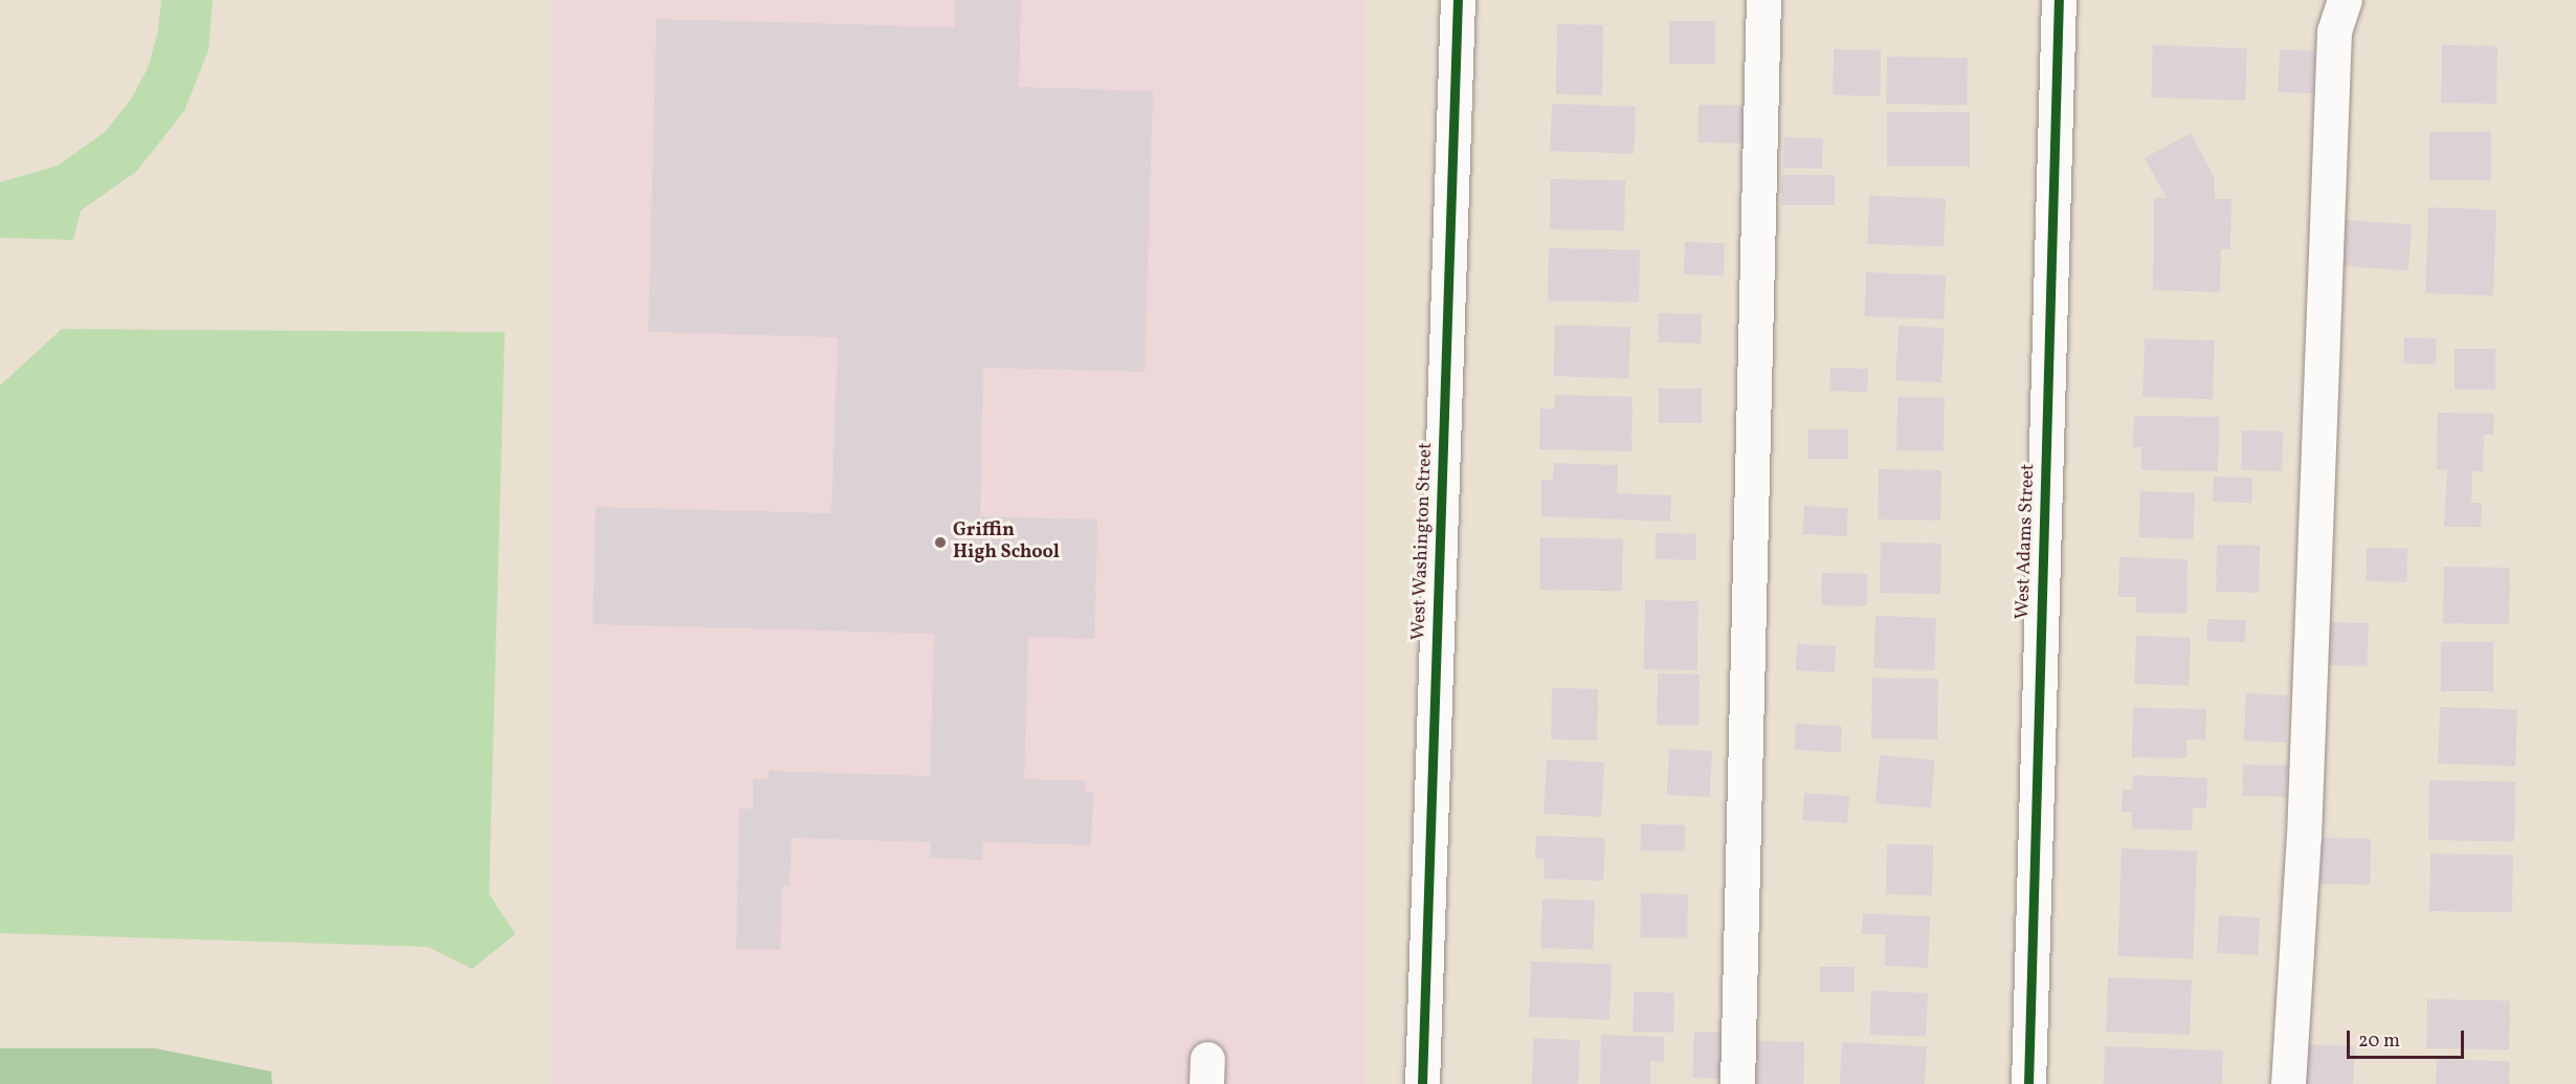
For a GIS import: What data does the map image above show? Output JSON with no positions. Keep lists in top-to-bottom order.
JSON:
{
  "streets": {
    "street": ["West Washington Street", "West Adams Street"]
  },
  "places": ["Griffin High School"],
  "scale_bar": "20 m"
}
